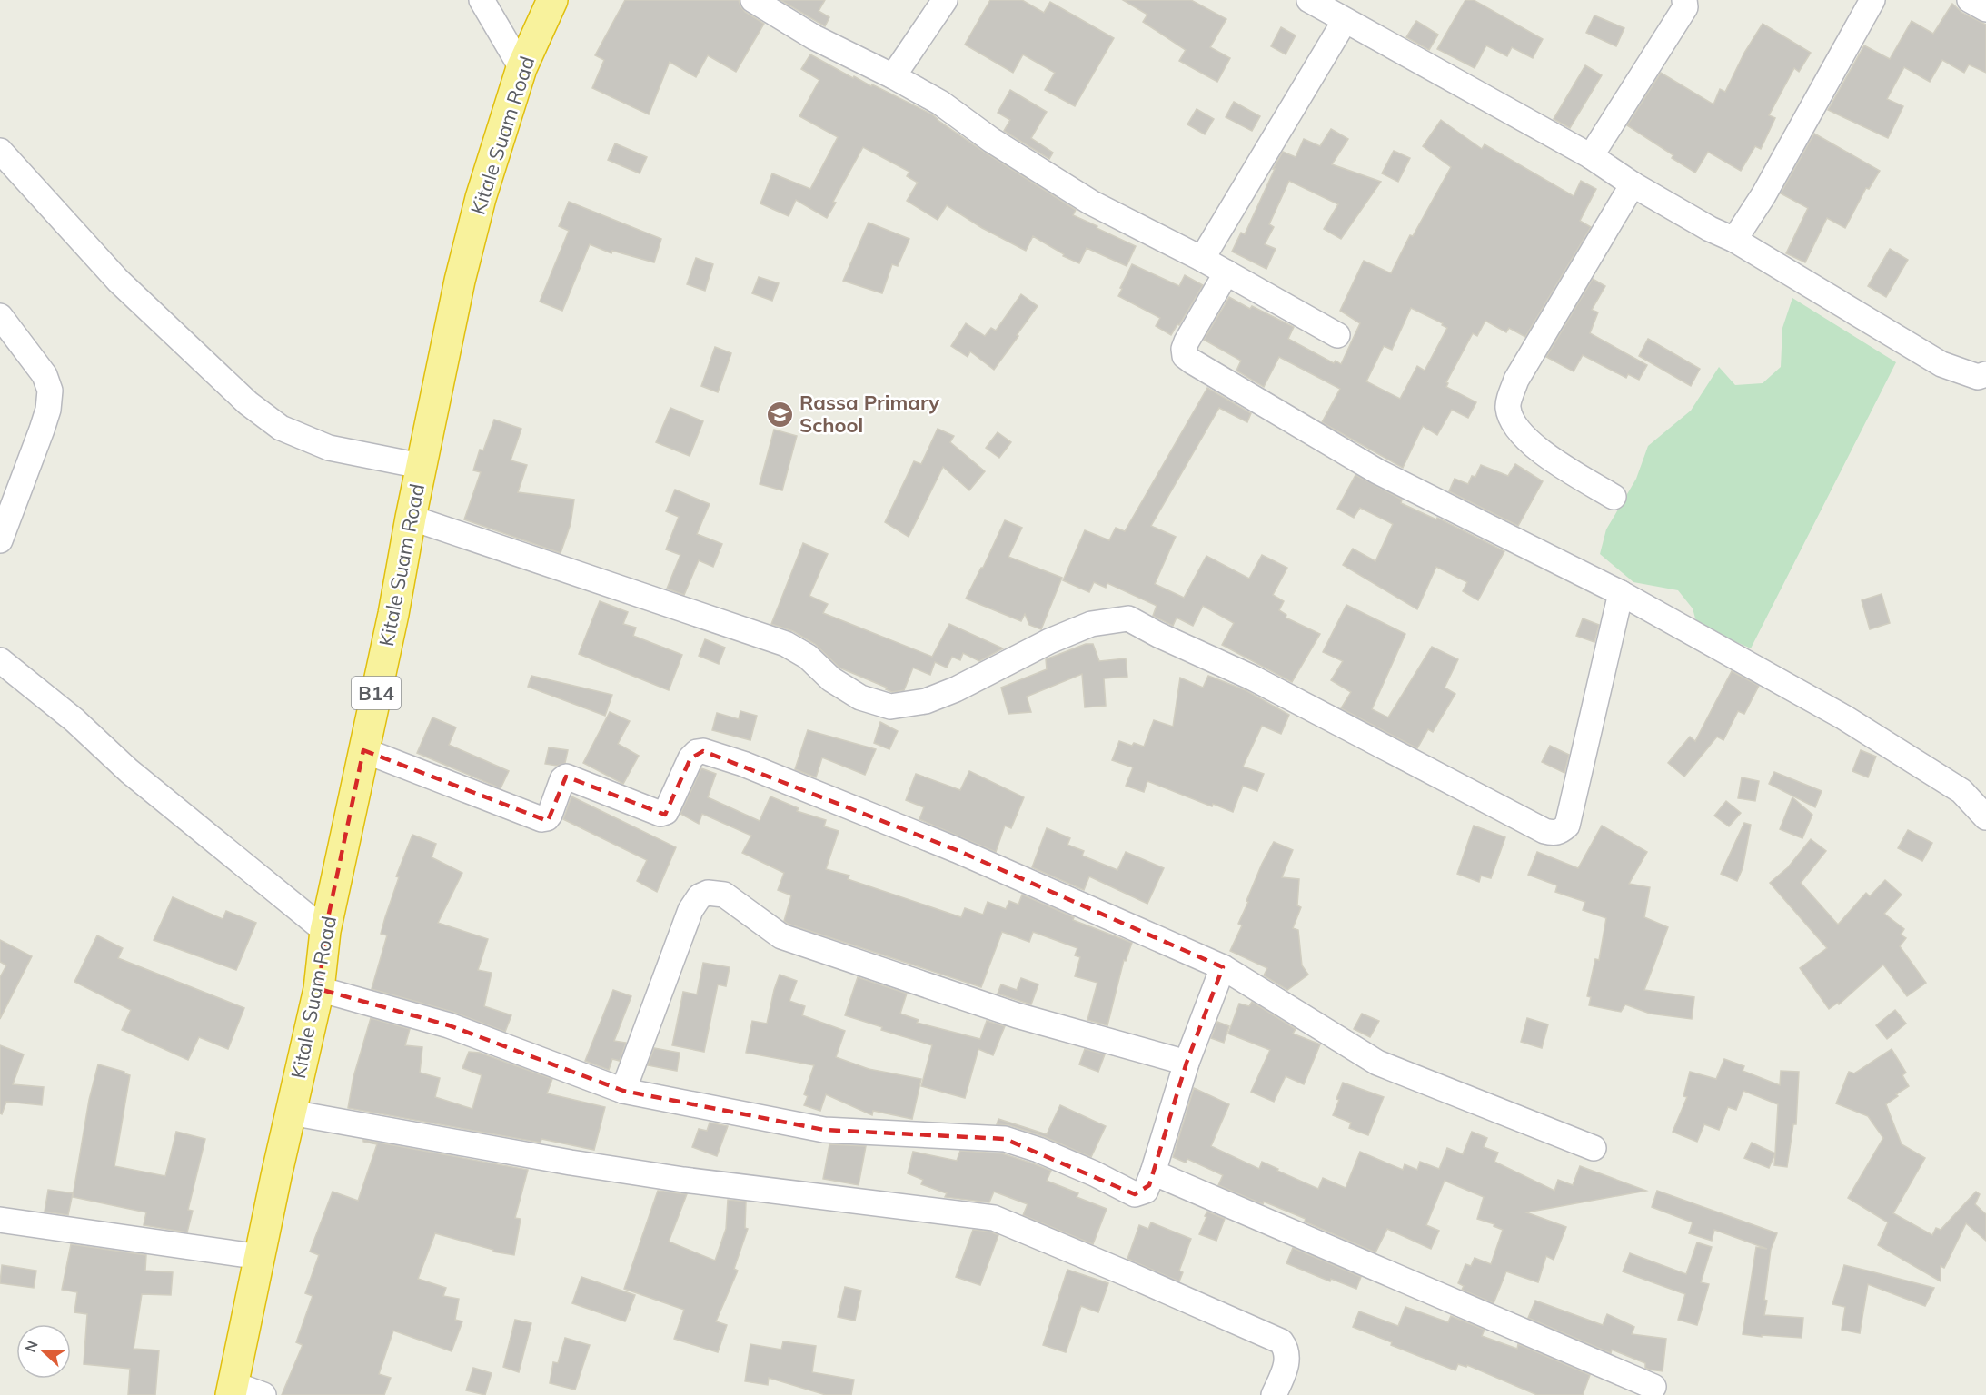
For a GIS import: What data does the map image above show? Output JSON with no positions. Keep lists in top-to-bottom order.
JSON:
{
  "streets": {
    "highway": ["Kitale Suam Road", "B14"]
  },
  "places": {
    "school or university": ["Rassa Primary School"]
  },
  "north": "left"
}
